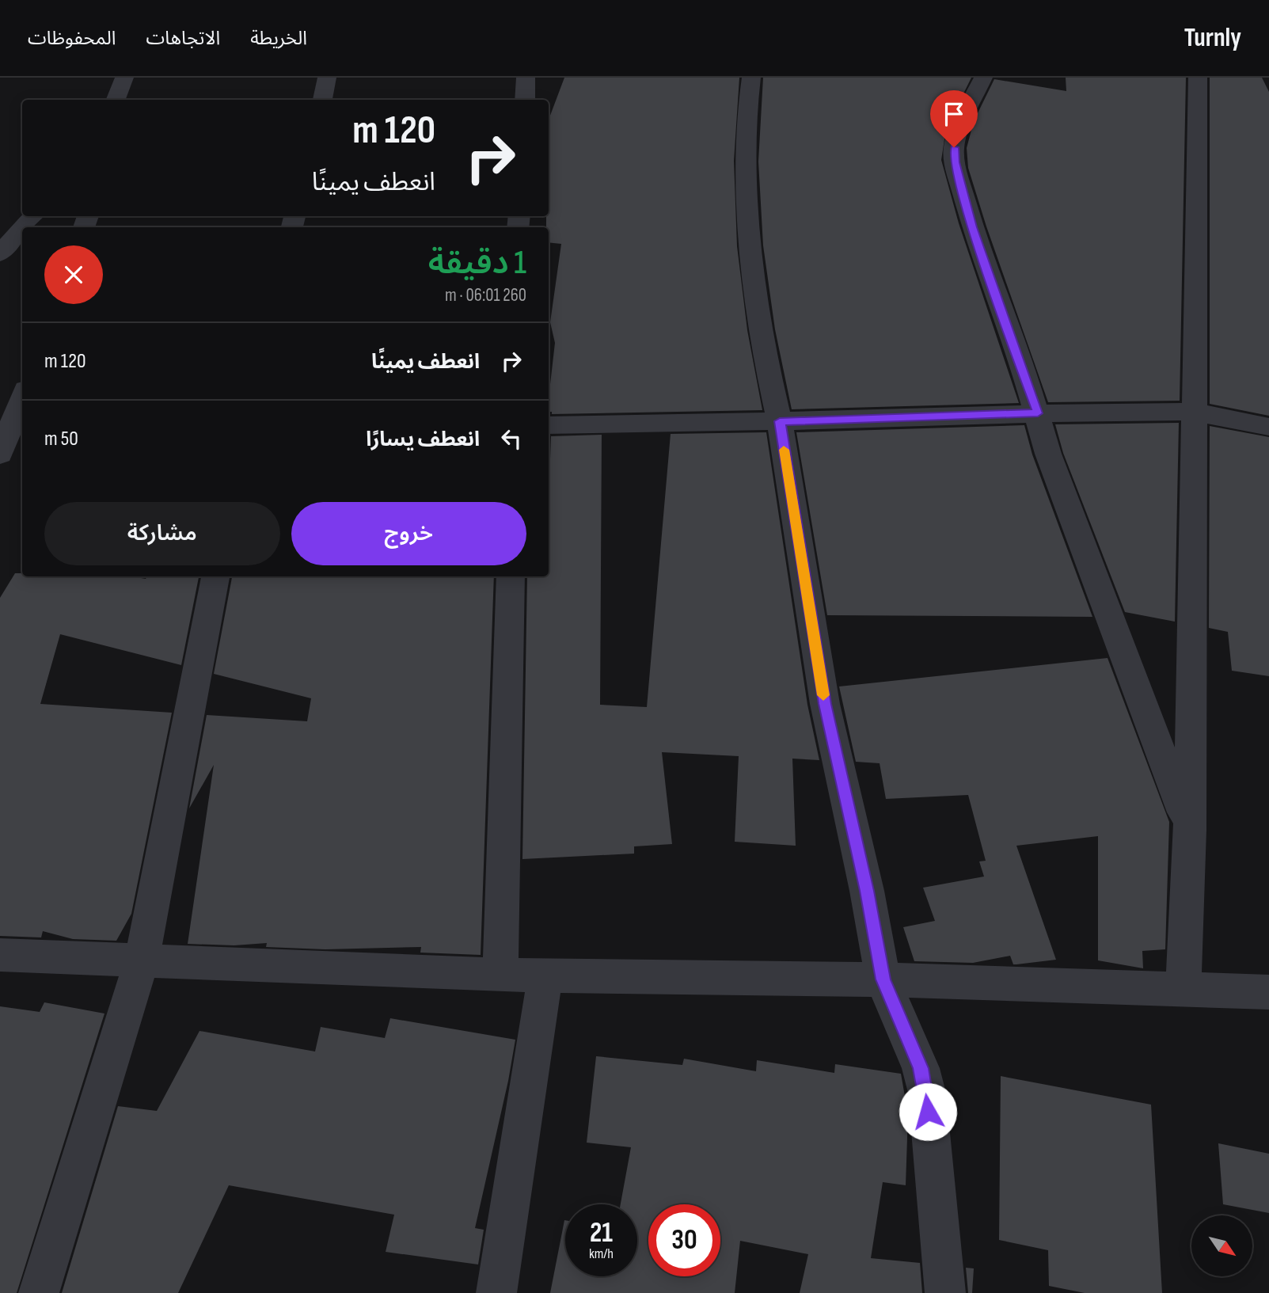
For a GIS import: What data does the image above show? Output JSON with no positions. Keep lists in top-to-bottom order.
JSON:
{
  "north": "bottom right",
  "page": {
    "header": "Turnly",
    "nav": ["الخريطة", "الاتجاهات", "المحفوظات"],
    "turn": ["120 m", "انعطف يمينًا"],
    "heading": ["1 دقيقة", "260 m · 06:01"],
    "list": [
      {
        "name": "انعطف يمينًا",
        "value": "120 m"
      },
      {
        "name": "انعطف يسارًا",
        "value": "50 m"
      }
    ],
    "buttons": ["خروج", "مشاركة"],
    "speed": "21 km/h",
    "limit": "30"
  }
}
